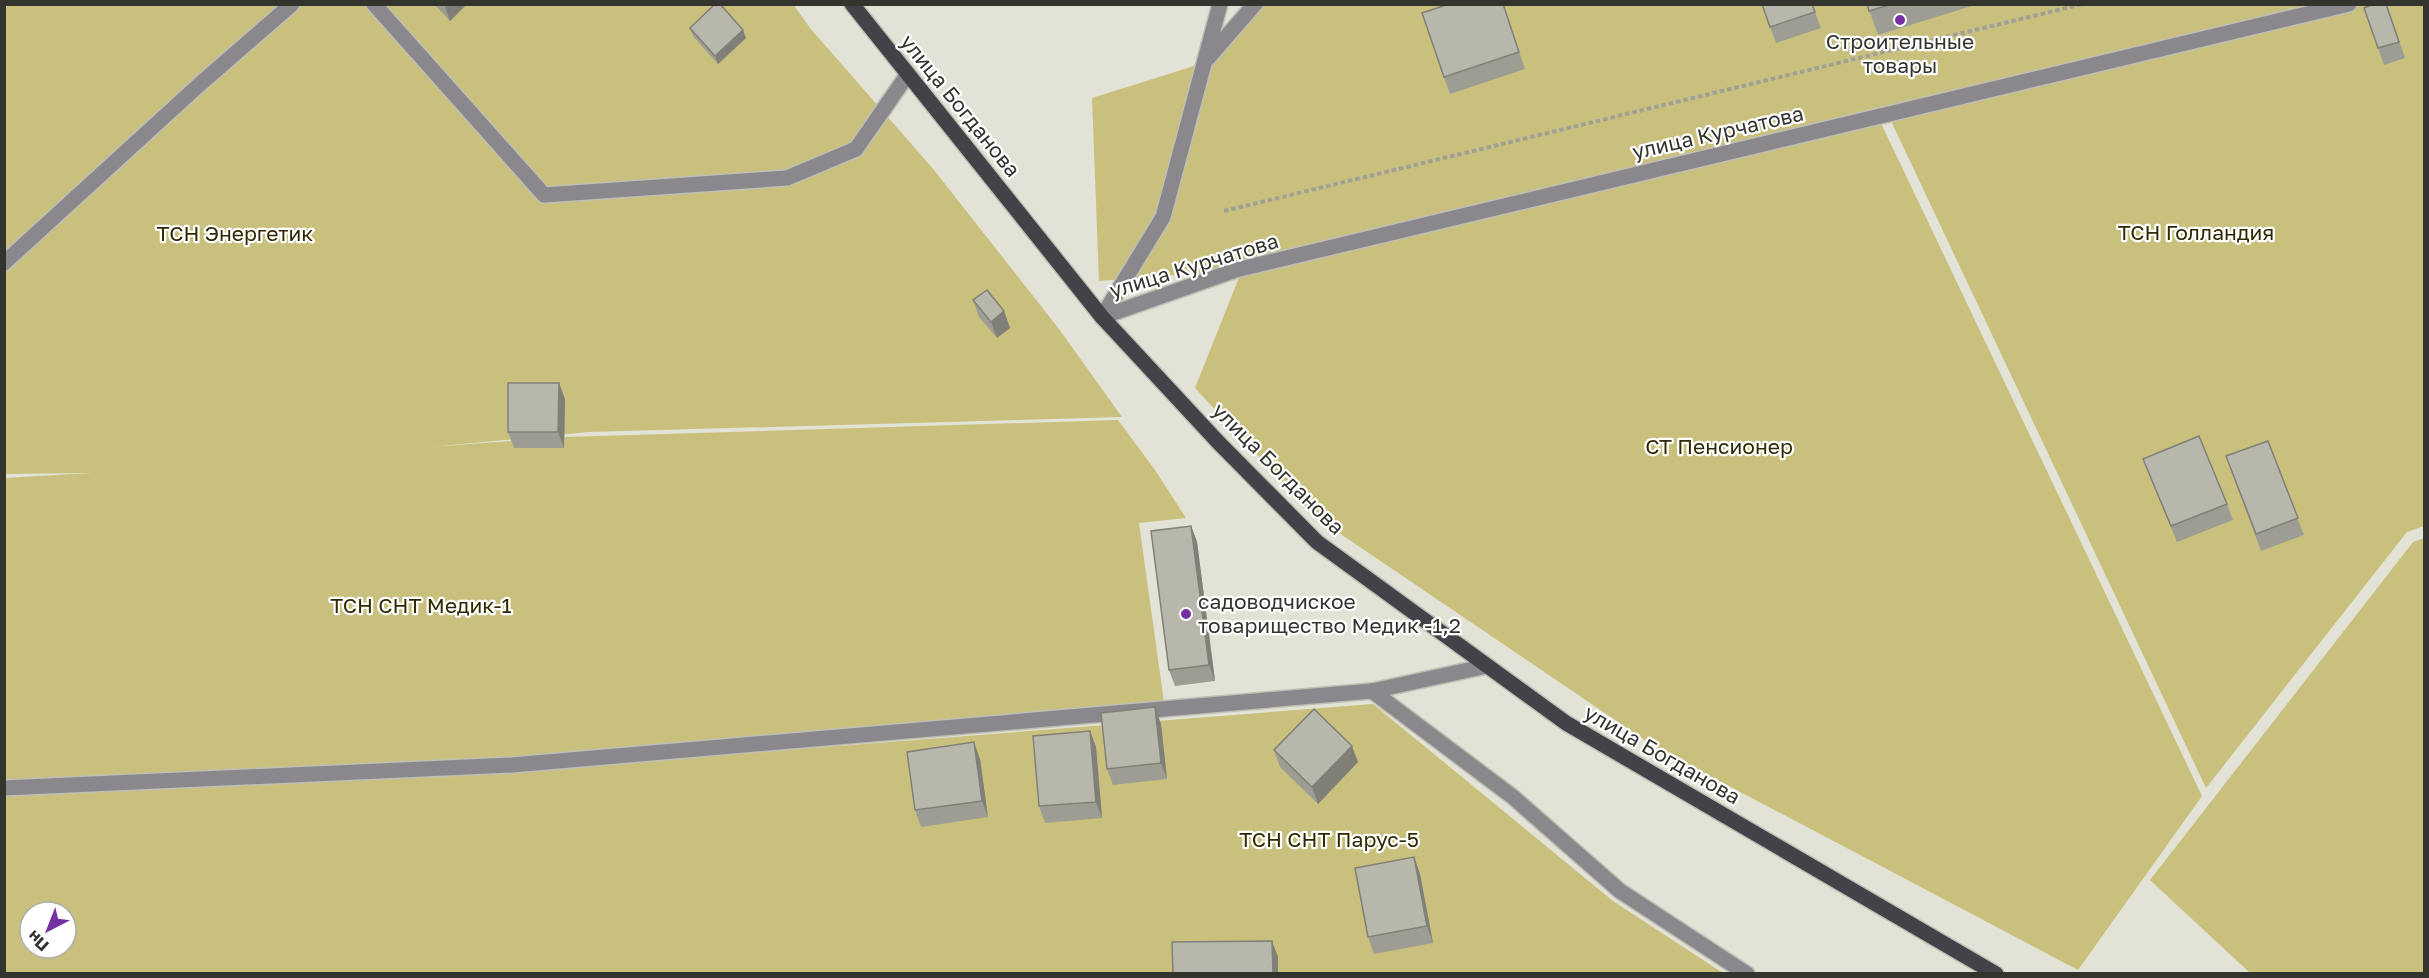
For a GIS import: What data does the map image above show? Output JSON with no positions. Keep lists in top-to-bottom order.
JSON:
{
  "streets": {
    "main road": ["улица Богданова"],
    "street": ["улица Курчатова"]
  },
  "crossings": [
    ["улица Богданова", "улица Курчатова"]
  ],
  "parks": [
    "ТСН Голландия",
    "ТСН Энергетик",
    "СТ Пенсионер",
    "ТСН СНТ Медик-1",
    "ТСН СНТ Парус-5"
  ],
  "places": ["Строительные товары", "садоводчиское товарищество Медик -1,2"],
  "north": "bottom left"
}
